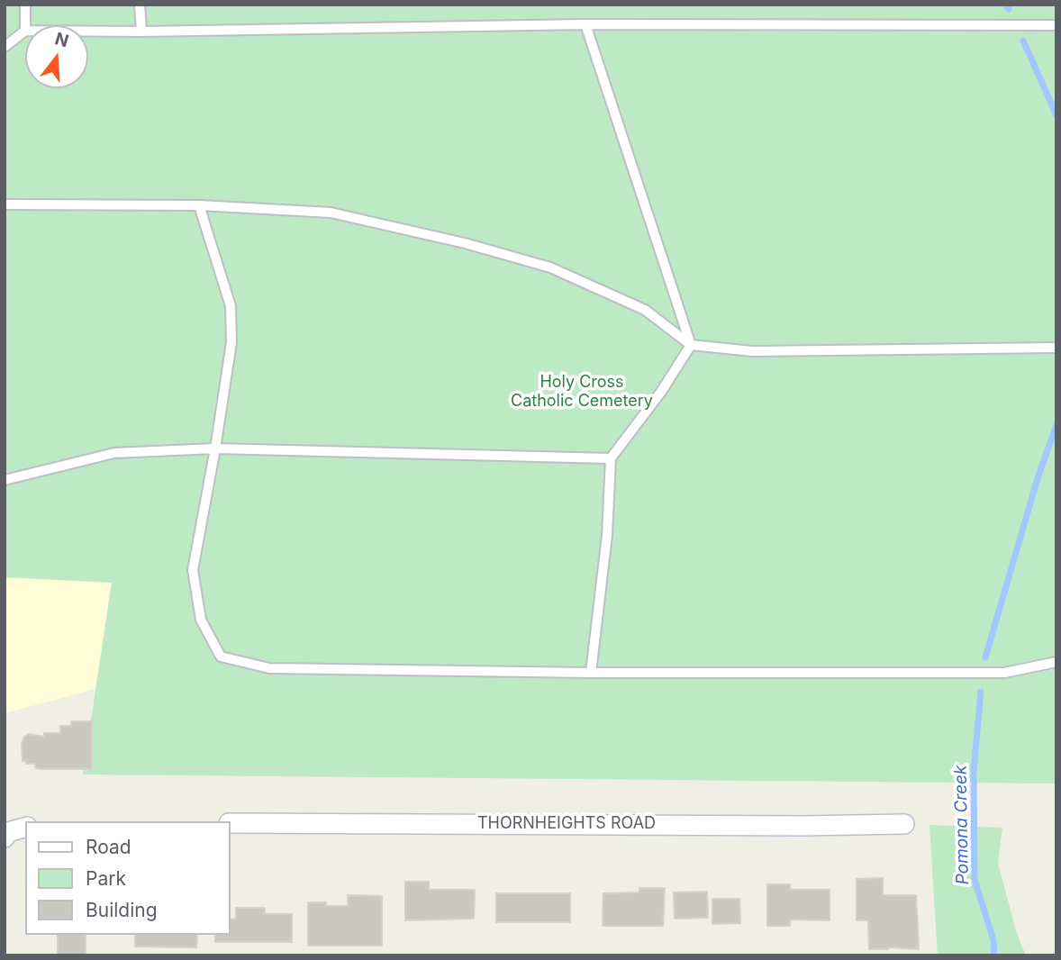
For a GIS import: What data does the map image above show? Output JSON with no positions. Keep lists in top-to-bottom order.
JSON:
{
  "streets": {
    "street": ["THORNHEIGHTS ROAD"]
  },
  "water": ["Pomona Creek"],
  "parks": ["Holy Cross Catholic Cemetery"],
  "legend": ["Road", "Park", "Building"],
  "north": "top"
}
